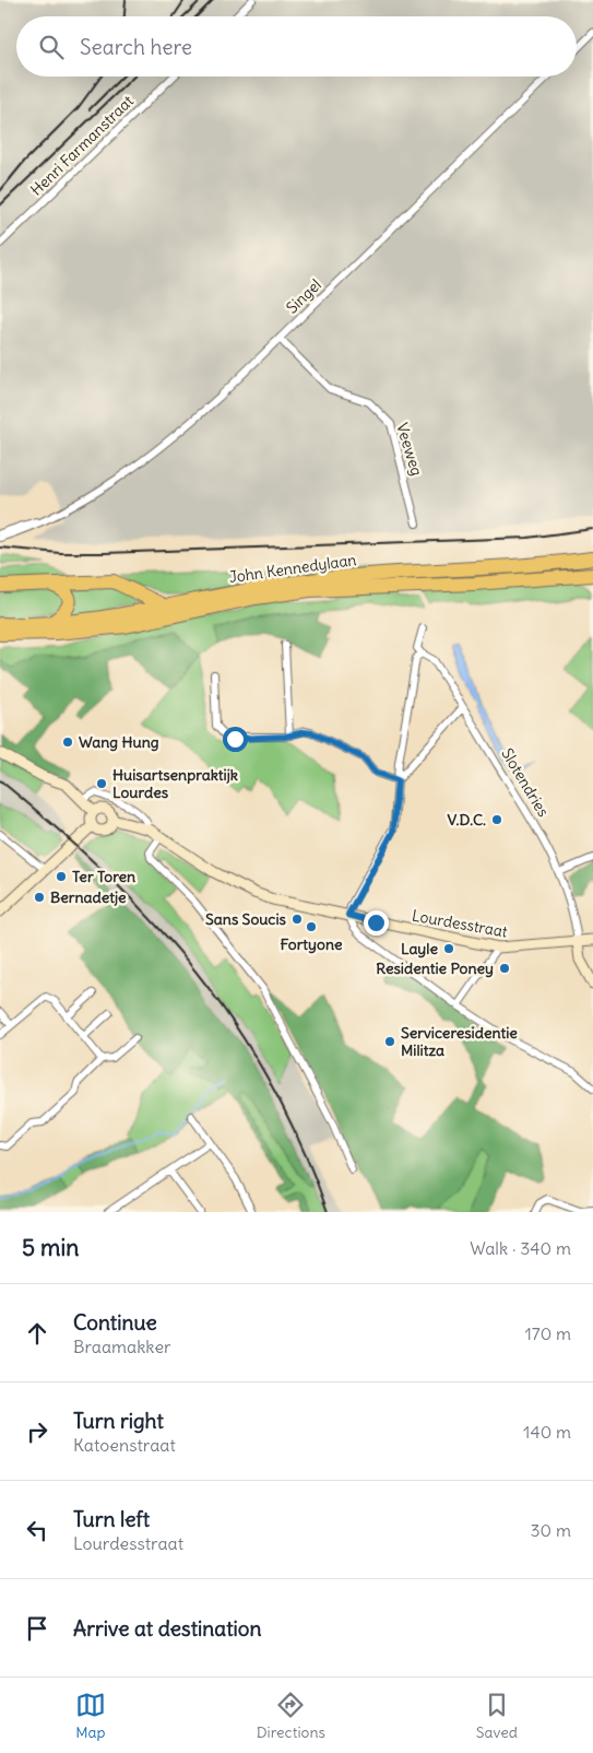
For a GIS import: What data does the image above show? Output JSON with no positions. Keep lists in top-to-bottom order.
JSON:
{
  "streets": {
    "highway": ["John Kennedylaan"],
    "street": [
      "Henri Farmanstraat",
      "Singel",
      "Veeweg",
      "Slotendries",
      "Lourdesstraat"
    ]
  },
  "crossings": [
    ["Singel", "Veeweg"],
    ["Slotendries", "Lourdesstraat"]
  ],
  "places": [
    "Wang Hung",
    "Huisartsenpraktijk Lourdes",
    "V.D.C.",
    "Ter Toren",
    "Bernadetje",
    "Sans Soucis",
    "Fortyone",
    "Layle",
    "Residentie Poney",
    "Serviceresidentie Militza"
  ],
  "page": {
    "search": "Search here",
    "heading": ["5 min", "Walk · 340 m"],
    "list": [
      ["Continue", "Braamakker", "170 m"],
      ["Turn right", "Katoenstraat", "140 m"],
      ["Turn left", "Lourdesstraat", "30 m"],
      "Arrive at destination"
    ],
    "nav": ["Map", "Directions", "Saved"]
  }
}
